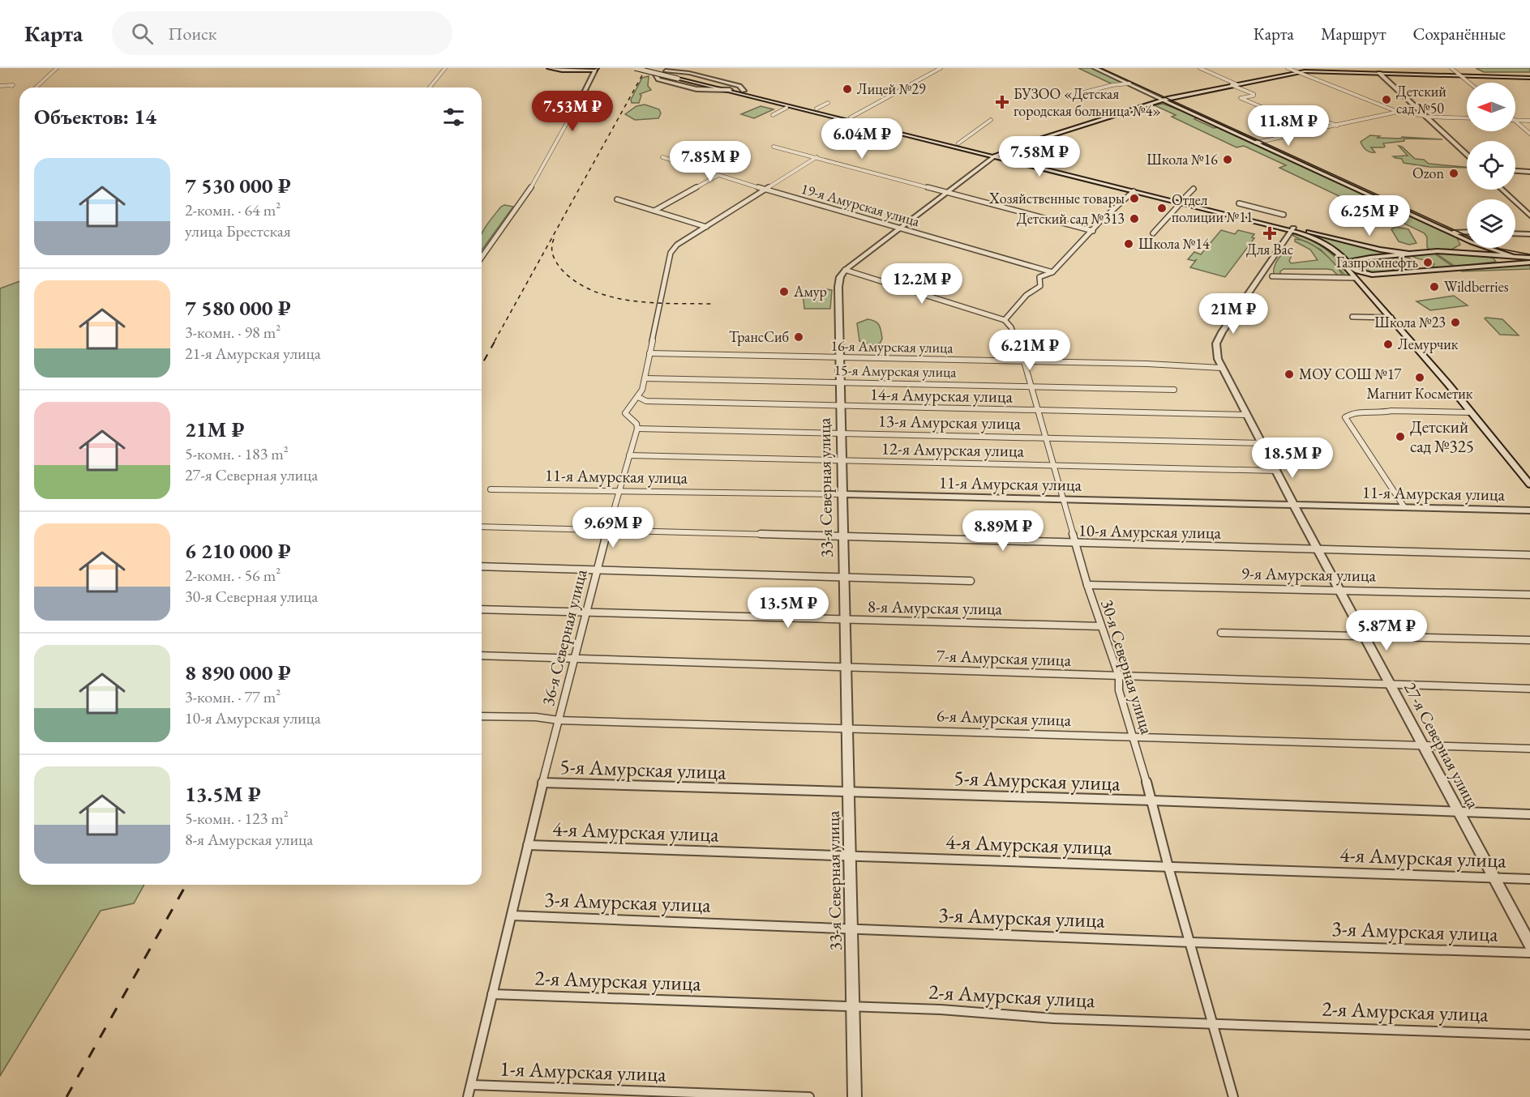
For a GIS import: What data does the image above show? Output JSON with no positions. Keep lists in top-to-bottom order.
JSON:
{
  "streets": {
    "main road": ["11-я Амурская улица", "33-я Северная улица", "27-я Северная улица"],
    "street": [
      "19-я Амурская улица",
      "16-я Амурская улица",
      "15-я Амурская улица",
      "14-я Амурская улица",
      "13-я Амурская улица",
      "12-я Амурская улица",
      "10-я Амурская улица",
      "9-я Амурская улица",
      "8-я Амурская улица",
      "36-я Северная улица",
      "7-я Амурская улица",
      "30-я Северная улица",
      "6-я Амурская улица",
      "5-я Амурская улица",
      "4-я Амурская улица",
      "3-я Амурская улица",
      "2-я Амурская улица",
      "1-я Амурская улица"
    ]
  },
  "crossings": [
    ["16-я Амурская улица", "33-я Северная улица"],
    ["16-я Амурская улица", "30-я Северная улица"],
    ["16-я Амурская улица", "27-я Северная улица"],
    ["15-я Амурская улица", "33-я Северная улица"],
    ["15-я Амурская улица", "30-я Северная улица"],
    ["14-я Амурская улица", "33-я Северная улица"],
    ["14-я Амурская улица", "30-я Северная улица"],
    ["14-я Амурская улица", "27-я Северная улица"],
    ["13-я Амурская улица", "33-я Северная улица"],
    ["13-я Амурская улица", "36-я Северная улица"],
    ["13-я Амурская улица", "30-я Северная улица"],
    ["13-я Амурская улица", "27-я Северная улица"],
    ["12-я Амурская улица", "33-я Северная улица"],
    ["12-я Амурская улица", "36-я Северная улица"],
    ["12-я Амурская улица", "30-я Северная улица"],
    ["12-я Амурская улица", "27-я Северная улица"],
    ["11-я Амурская улица", "33-я Северная улица"],
    ["11-я Амурская улица", "36-я Северная улица"],
    ["11-я Амурская улица", "30-я Северная улица"],
    ["11-я Амурская улица", "27-я Северная улица"],
    ["33-я Северная улица", "10-я Амурская улица"],
    ["33-я Северная улица", "8-я Амурская улица"],
    ["33-я Северная улица", "7-я Амурская улица"],
    ["33-я Северная улица", "6-я Амурская улица"],
    ["33-я Северная улица", "5-я Амурская улица"],
    ["33-я Северная улица", "4-я Амурская улица"],
    ["33-я Северная улица", "3-я Амурская улица"],
    ["33-я Северная улица", "2-я Амурская улица"],
    ["10-я Амурская улица", "36-я Северная улица"],
    ["10-я Амурская улица", "30-я Северная улица"],
    ["10-я Амурская улица", "27-я Северная улица"],
    ["9-я Амурская улица", "30-я Северная улица"],
    ["9-я Амурская улица", "27-я Северная улица"],
    ["8-я Амурская улица", "36-я Северная улица"],
    ["8-я Амурская улица", "30-я Северная улица"],
    ["36-я Северная улица", "7-я Амурская улица"],
    ["36-я Северная улица", "6-я Амурская улица"],
    ["36-я Северная улица", "5-я Амурская улица"],
    ["36-я Северная улица", "4-я Амурская улица"],
    ["36-я Северная улица", "3-я Амурская улица"],
    ["36-я Северная улица", "2-я Амурская улица"],
    ["36-я Северная улица", "1-я Амурская улица"],
    ["7-я Амурская улица", "30-я Северная улица"],
    ["7-я Амурская улица", "27-я Северная улица"],
    ["30-я Северная улица", "6-я Амурская улица"],
    ["30-я Северная улица", "5-я Амурская улица"],
    ["30-я Северная улица", "4-я Амурская улица"],
    ["30-я Северная улица", "3-я Амурская улица"],
    ["30-я Северная улица", "2-я Амурская улица"],
    ["6-я Амурская улица", "27-я Северная улица"],
    ["27-я Северная улица", "5-я Амурская улица"],
    ["27-я Северная улица", "4-я Амурская улица"]
  ],
  "places": {
    "other": [
      "Лицей №29",
      "Детский сад №50",
      "Школа №16",
      "Ozon",
      "Хозяйственные товары",
      "Отдел полиции №11",
      "Детский сад №313",
      "Школа №14",
      "Газпромнефть",
      "Wildberries",
      "Амур",
      "Школа №23",
      "ТрансСиб",
      "Лемурчик",
      "МОУ СОШ №17",
      "Магнит Косметик",
      "Детский сад №325"
    ],
    "health": ["БУЗОО «Детская городская больница №4»", "Для Вас"]
  },
  "north": "left",
  "page": {
    "header": "Карта",
    "search": "Поиск",
    "nav": ["Карта", "Маршрут", "Сохранённые"],
    "heading": "Объектов: 14",
    "price": [
      "7.53M ₽",
      "11.8M ₽",
      "6.04M ₽",
      "7.58M ₽",
      "7.85M ₽",
      "6.25M ₽",
      "12.2M ₽",
      "21M ₽",
      "6.21M ₽",
      "18.5M ₽",
      "9.69M ₽",
      "8.89M ₽",
      "13.5M ₽",
      "5.87M ₽"
    ],
    "list": [
      {
        "name": "7 530 000 ₽",
        "note": "2-комн. · 64 m² · улица Брестская"
      },
      {
        "name": "7 580 000 ₽",
        "note": "3-комн. · 98 m² · 21-я Амурская улица"
      },
      {
        "name": "21M ₽",
        "note": "5-комн. · 183 m² · 27-я Северная улица"
      },
      {
        "name": "6 210 000 ₽",
        "note": "2-комн. · 56 m² · 30-я Северная улица"
      },
      {
        "name": "8 890 000 ₽",
        "note": "3-комн. · 77 m² · 10-я Амурская улица"
      },
      {
        "name": "13.5M ₽",
        "note": "5-комн. · 123 m² · 8-я Амурская улица"
      }
    ]
  }
}
